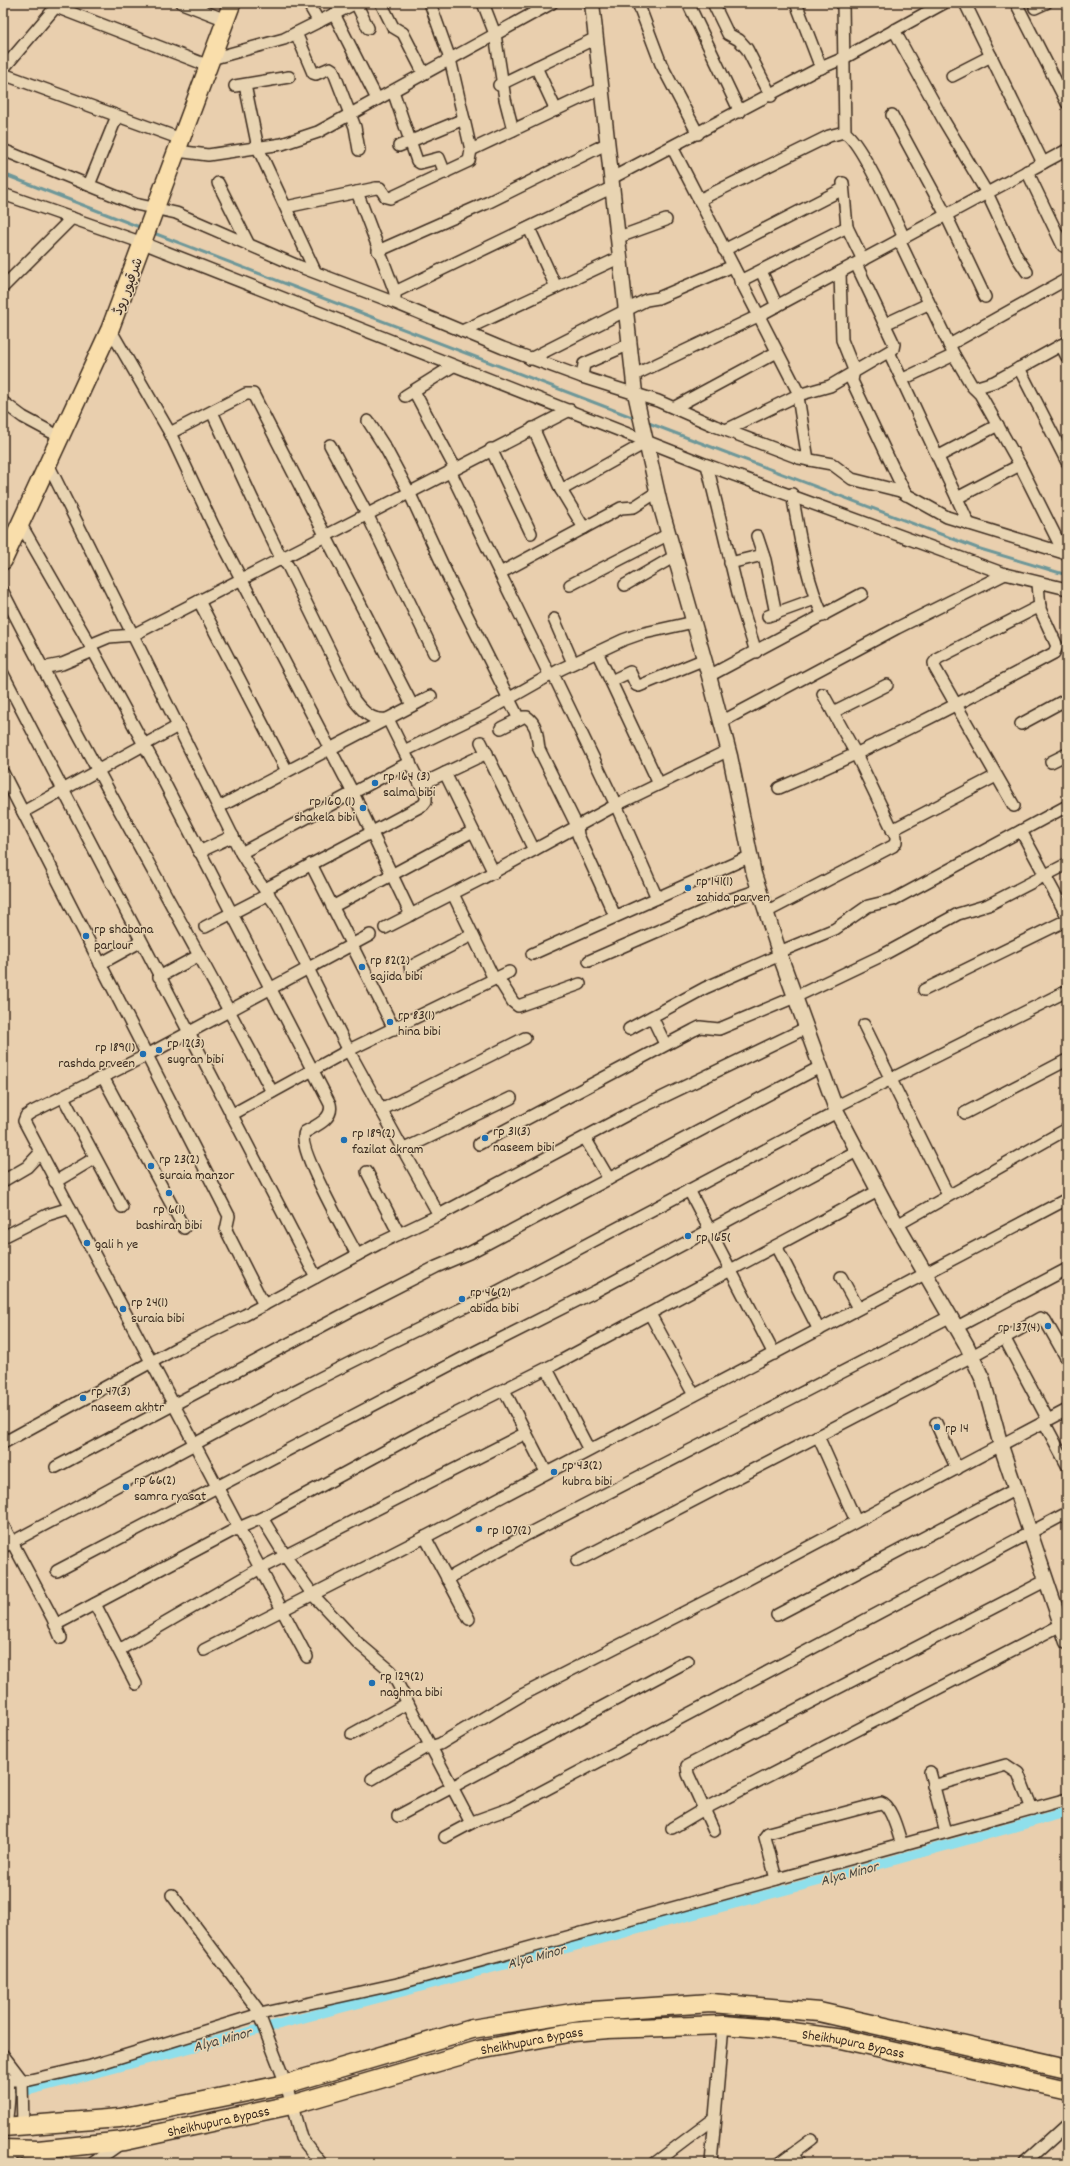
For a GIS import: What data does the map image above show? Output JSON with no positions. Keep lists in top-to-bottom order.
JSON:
{
  "streets": {
    "highway": ["Sheikhupura Bypass"],
    "main road": ["شرقپور روڈ"]
  },
  "water": ["Alya Minor"],
  "places": [
    "rp 164 (3) salma bibi",
    "rp 160 (1) shakela bibi",
    "rp 141(1) zahida parven",
    "rp shabana parlour",
    "rp 82(2) sajida bibi",
    "rp 83(1) hina bibi",
    "rp 12(3) sugran bibi",
    "rp 189(1) rashda prveen",
    "rp 31(3) naseem bibi",
    "rp 189(2) fazilat akram",
    "rp 23(2) suraia manzor",
    "rp 6(1) bashiran bibi",
    "rp 165(",
    "gali h ye",
    "rp 46(2) abida bibi",
    "rp 24(1) suraia bibi",
    "rp 137(4)",
    "rp 47(3) naseem akhtr",
    "rp 14",
    "rp 43(2) kubra bibi",
    "rp 66(2) samra ryasat",
    "rp 107(2)",
    "rp 129(2) naghma bibi"
  ]
}
